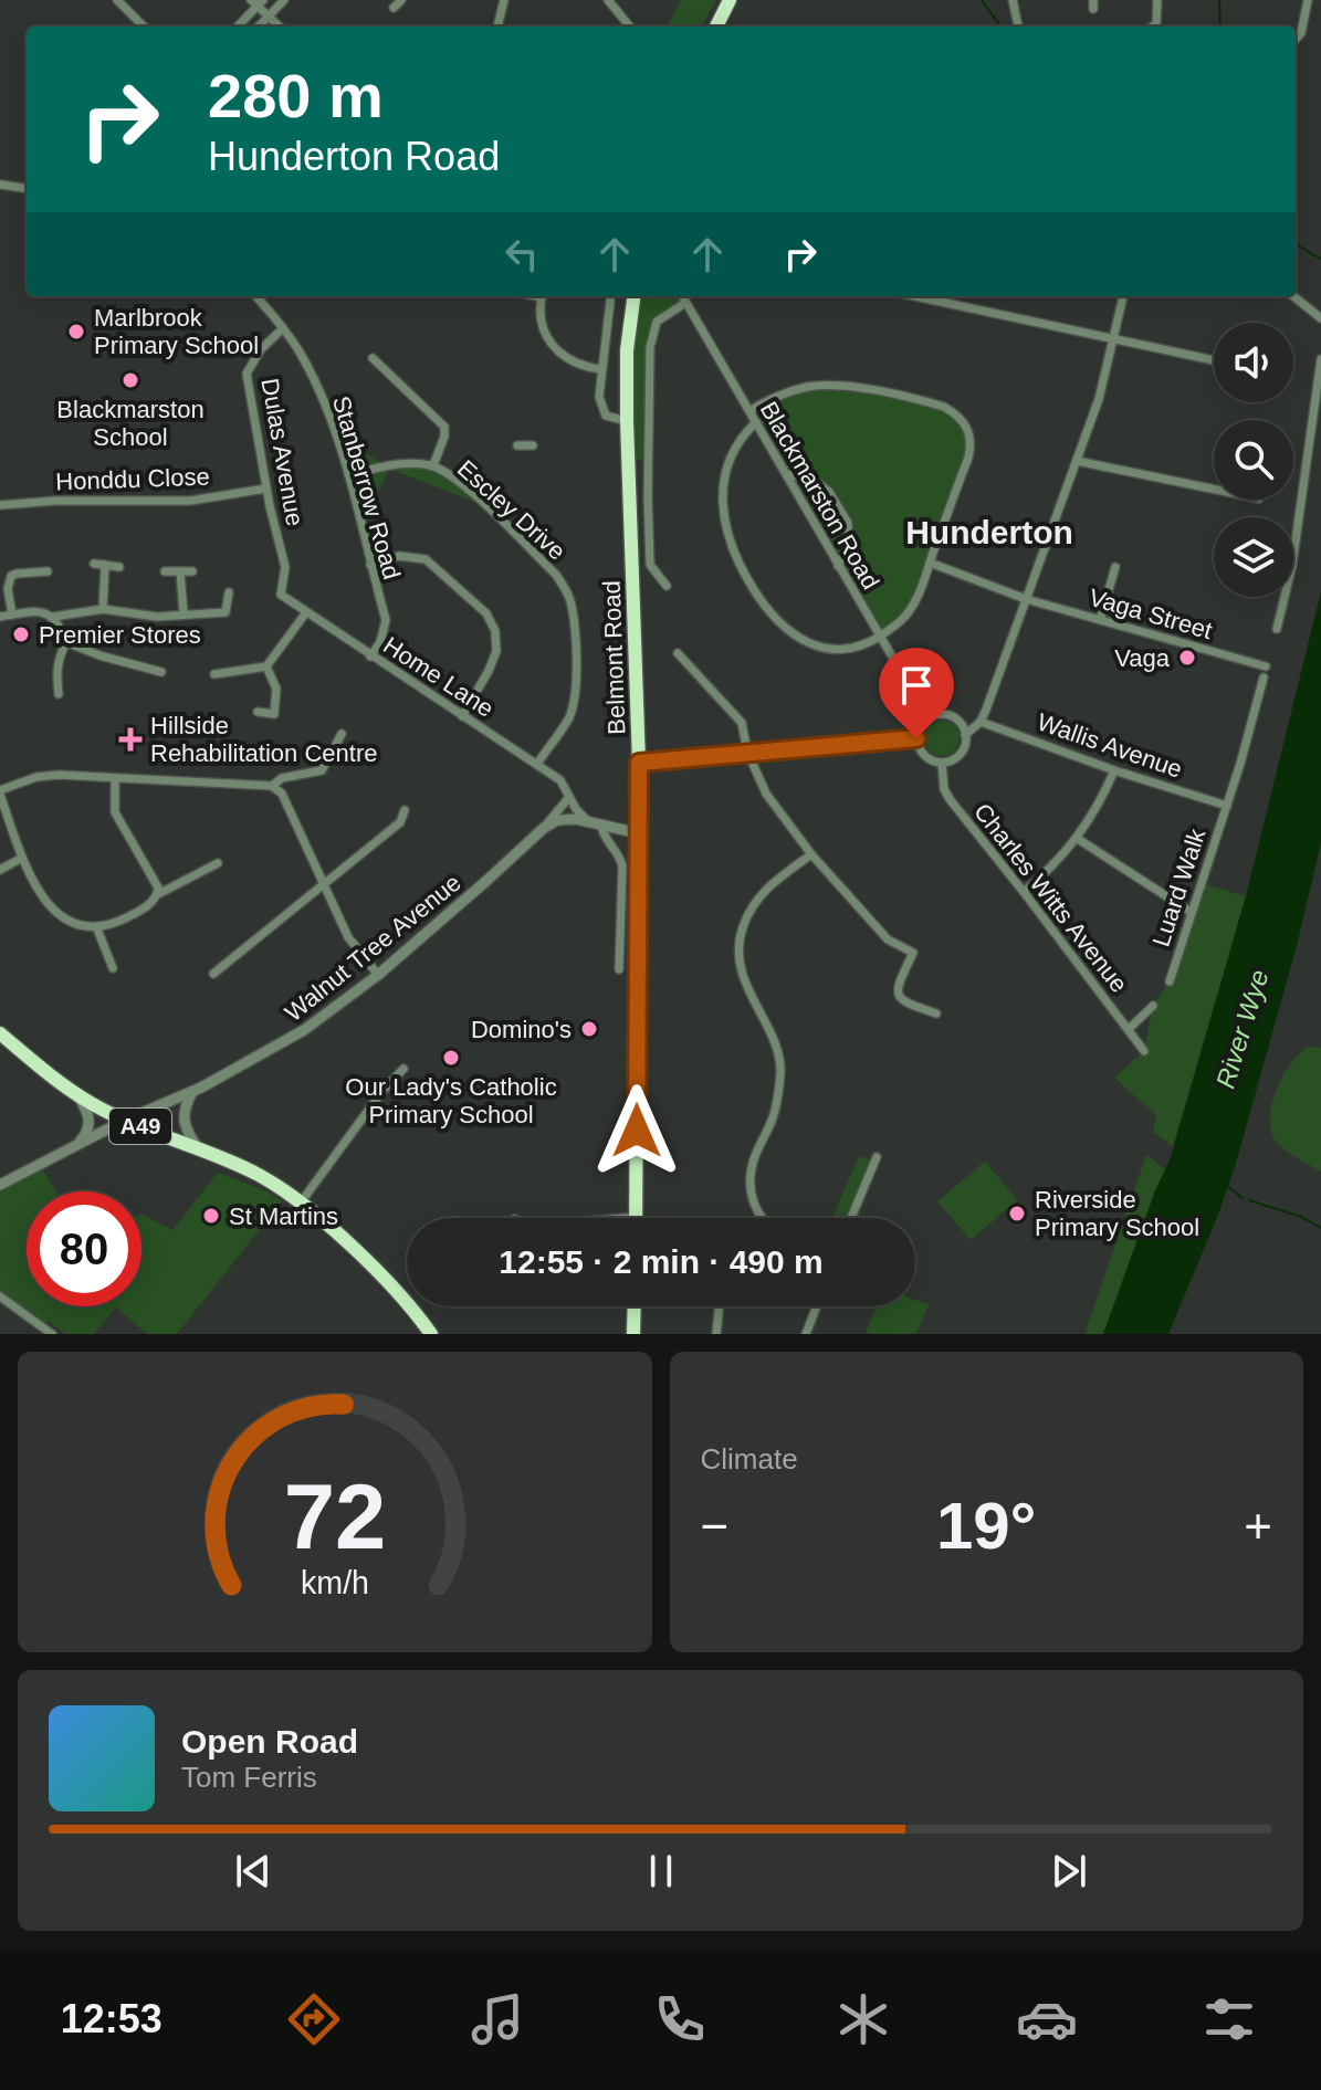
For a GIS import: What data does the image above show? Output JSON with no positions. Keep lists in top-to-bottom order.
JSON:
{
  "streets": {
    "highway": ["Belmont Road", "A49"],
    "street": [
      "Dulas Avenue",
      "Honddu Close",
      "Stanberrow Road",
      "Blackmarston Road",
      "Escley Drive",
      "Vaga Street",
      "Home Lane",
      "Wallis Avenue",
      "Luard Walk",
      "Charles Witts Avenue",
      "Walnut Tree Avenue"
    ]
  },
  "crossings": [
    ["Dulas Avenue", "Honddu Close"],
    ["Dulas Avenue", "Stanberrow Road"],
    ["Dulas Avenue", "Home Lane"],
    ["Stanberrow Road", "Escley Drive"],
    ["Stanberrow Road", "Home Lane"],
    ["Blackmarston Road", "Belmont Road"],
    ["Blackmarston Road", "Charles Witts Avenue"],
    ["Escley Drive", "Home Lane"],
    ["Wallis Avenue", "Luard Walk"],
    ["Walnut Tree Avenue", "A49"]
  ],
  "districts": ["Hunderton"],
  "water": ["River Wye"],
  "places": {
    "other": [
      "Marlbrook Primary School",
      "Blackmarston School",
      "Premier Stores",
      "Vaga",
      "Domino's",
      "Our Lady's Catholic Primary School",
      "Riverside Primary School",
      "St Martins"
    ],
    "health": ["Hillside Rehabilitation Centre"]
  },
  "page": {
    "turn": ["280 m", "Hunderton Road"],
    "limit": "80",
    "trip": "12:55 · 2 min · 490 m",
    "tile": "Climate",
    "heat": ["−", "19°", "+"],
    "song": ["Open Road", "Tom Ferris"],
    "tabs": "12:53",
    "gauge": ["72", "km/h"]
  }
}
